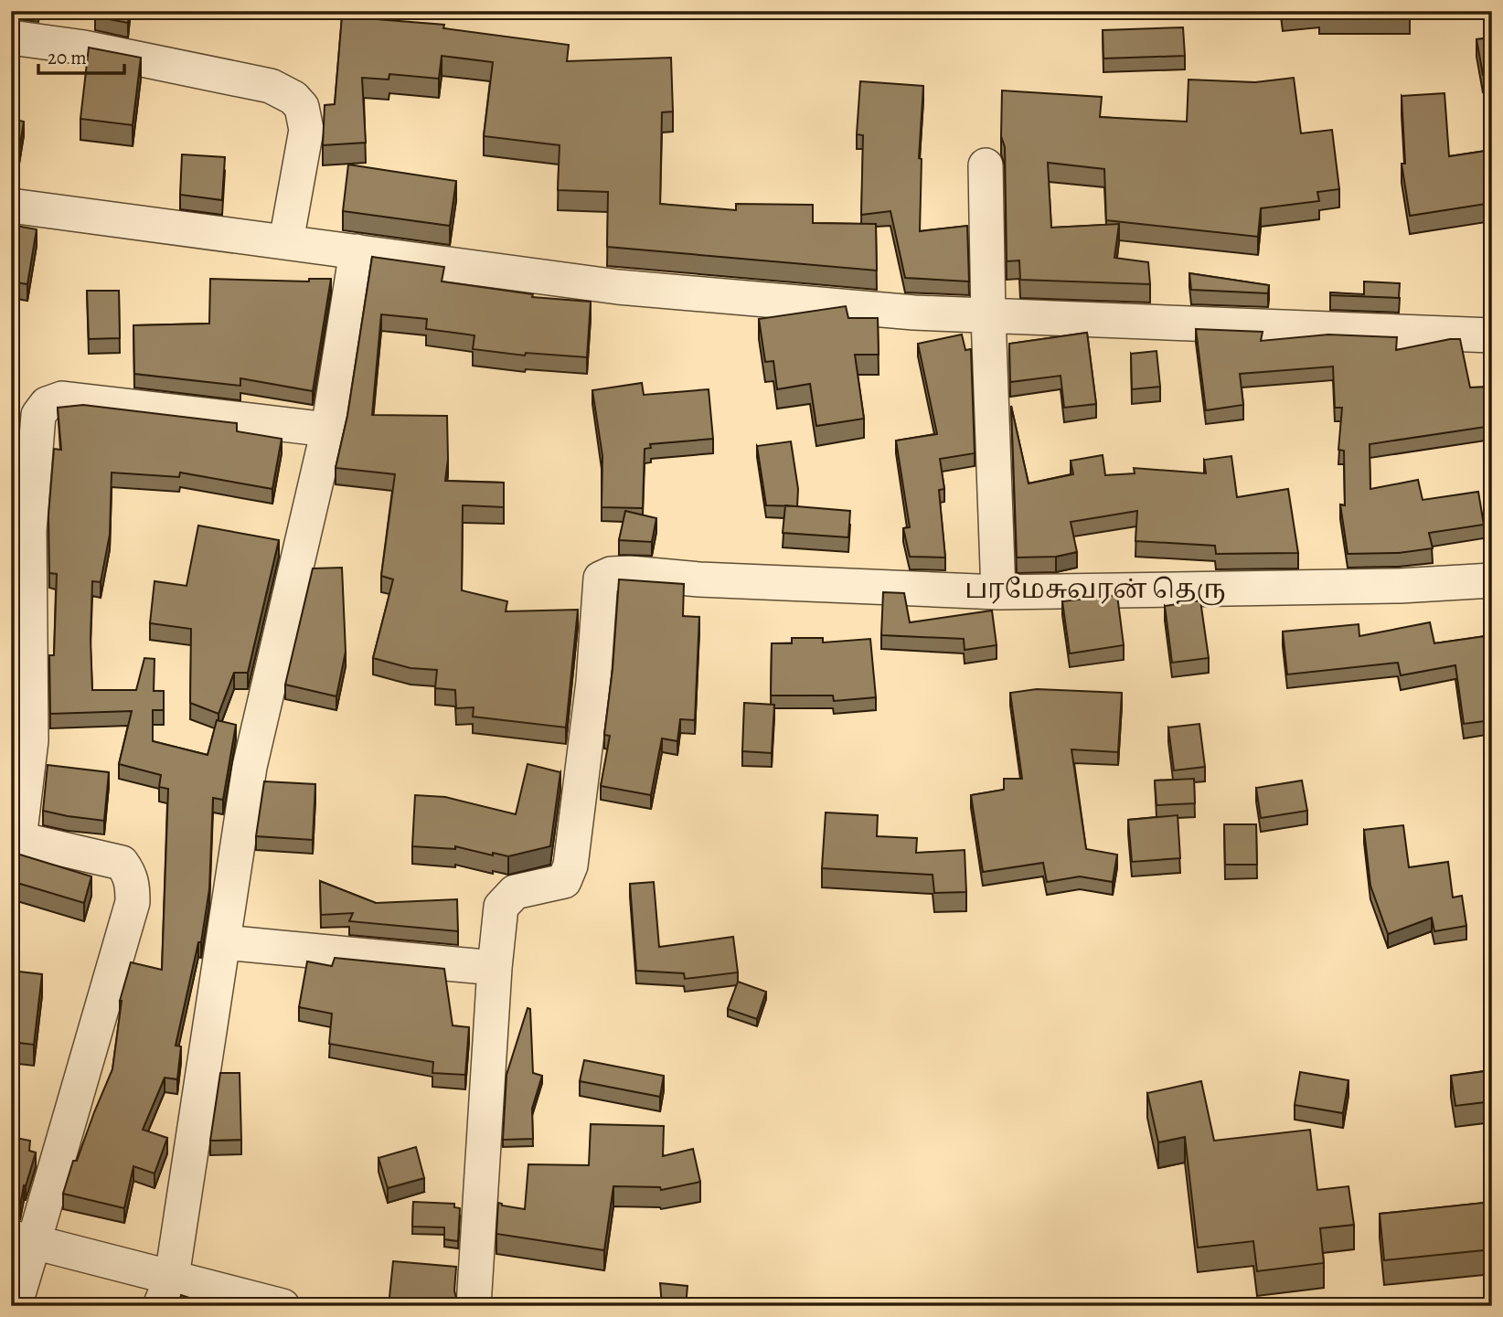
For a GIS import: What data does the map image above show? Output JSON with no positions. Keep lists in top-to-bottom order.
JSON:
{
  "streets": {
    "street": ["பரமேசுவரன் தெரு"]
  },
  "scale_bar": "20 m"
}
